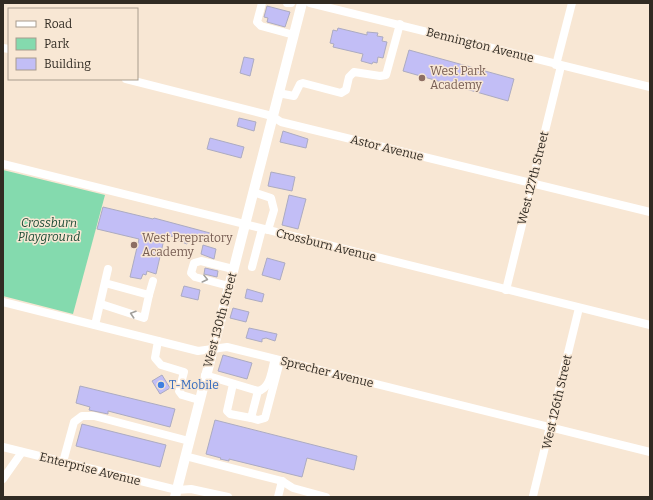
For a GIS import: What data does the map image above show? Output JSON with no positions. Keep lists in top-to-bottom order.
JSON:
{
  "streets": {
    "main road": ["West 130th Street"],
    "street": [
      "Bennington Avenue",
      "Astor Avenue",
      "West 127th Street",
      "Crossburn Avenue",
      "Sprecher Avenue",
      "West 126th Street",
      "Enterprise Avenue"
    ]
  },
  "crossings": [
    ["Bennington Avenue", "West 127th Street"],
    ["Astor Avenue", "West 127th Street"],
    ["Astor Avenue", "West 130th Street"],
    ["West 127th Street", "Crossburn Avenue"],
    ["Crossburn Avenue", "West 130th Street"],
    ["Crossburn Avenue", "West 126th Street"],
    ["West 130th Street", "Sprecher Avenue"],
    ["West 130th Street", "Enterprise Avenue"],
    ["Sprecher Avenue", "West 126th Street"]
  ],
  "parks": ["Crossburn Playground"],
  "places": ["West Park Academy", "West Prepratory Academy", "T-Mobile"],
  "legend": ["Road", "Park", "Building"]
}
